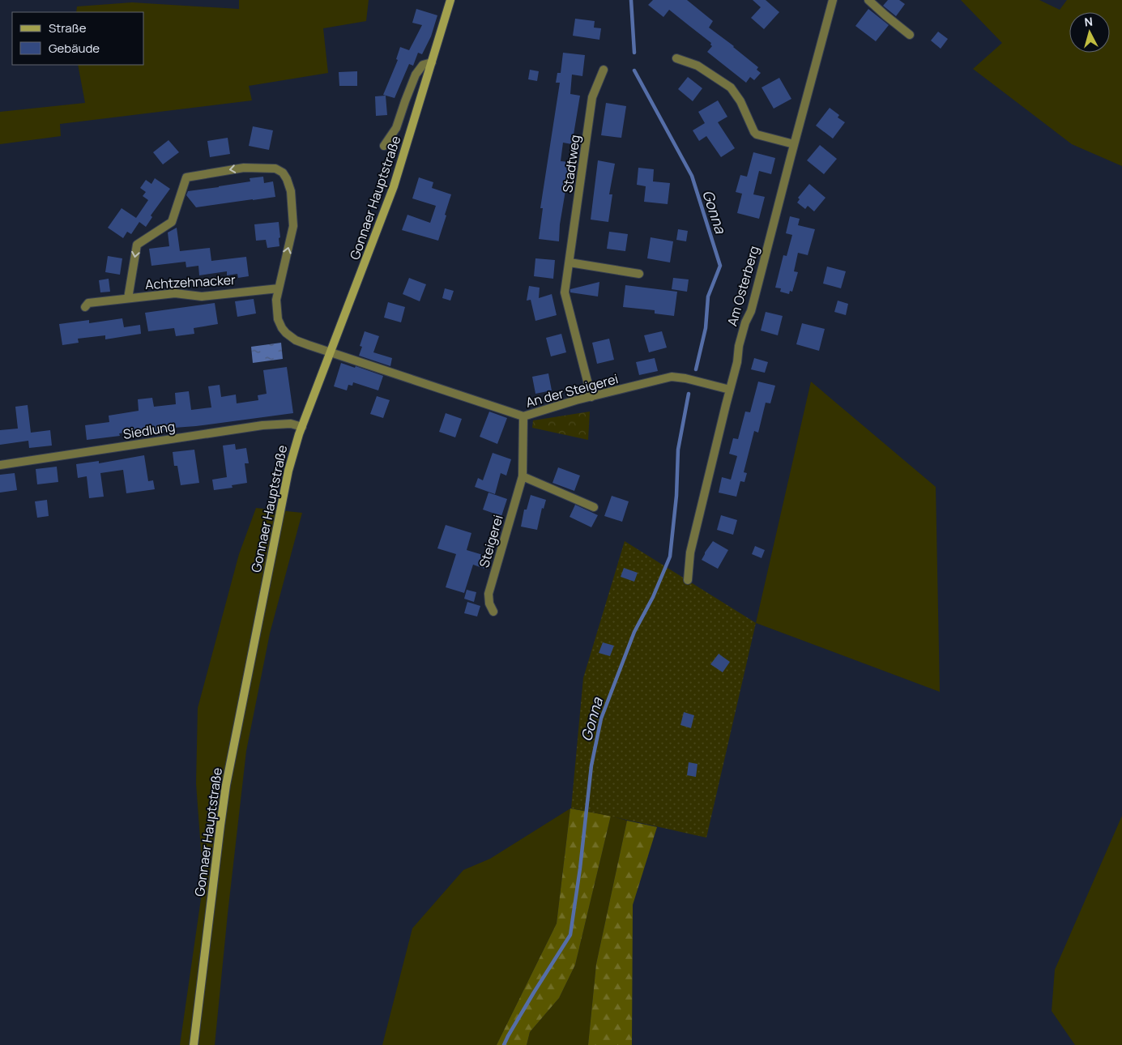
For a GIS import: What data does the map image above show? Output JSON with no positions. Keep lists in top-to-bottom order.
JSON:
{
  "streets": {
    "main road": ["Gonnaer Hauptstraße"],
    "street": [
      "Stadtweg",
      "Achtzehnacker",
      "Am Osterberg",
      "An der Steigerei",
      "Siedlung",
      "Steigerei"
    ]
  },
  "crossings": [
    ["Stadtweg", "An der Steigerei"],
    ["Gonnaer Hauptstraße", "Achtzehnacker"],
    ["Gonnaer Hauptstraße", "An der Steigerei"],
    ["Gonnaer Hauptstraße", "Siedlung"],
    ["Achtzehnacker", "An der Steigerei"],
    ["Am Osterberg", "An der Steigerei"],
    ["An der Steigerei", "Steigerei"]
  ],
  "water": ["Gonna"],
  "legend": ["Straße", "Gebäude"],
  "north": "top"
}
